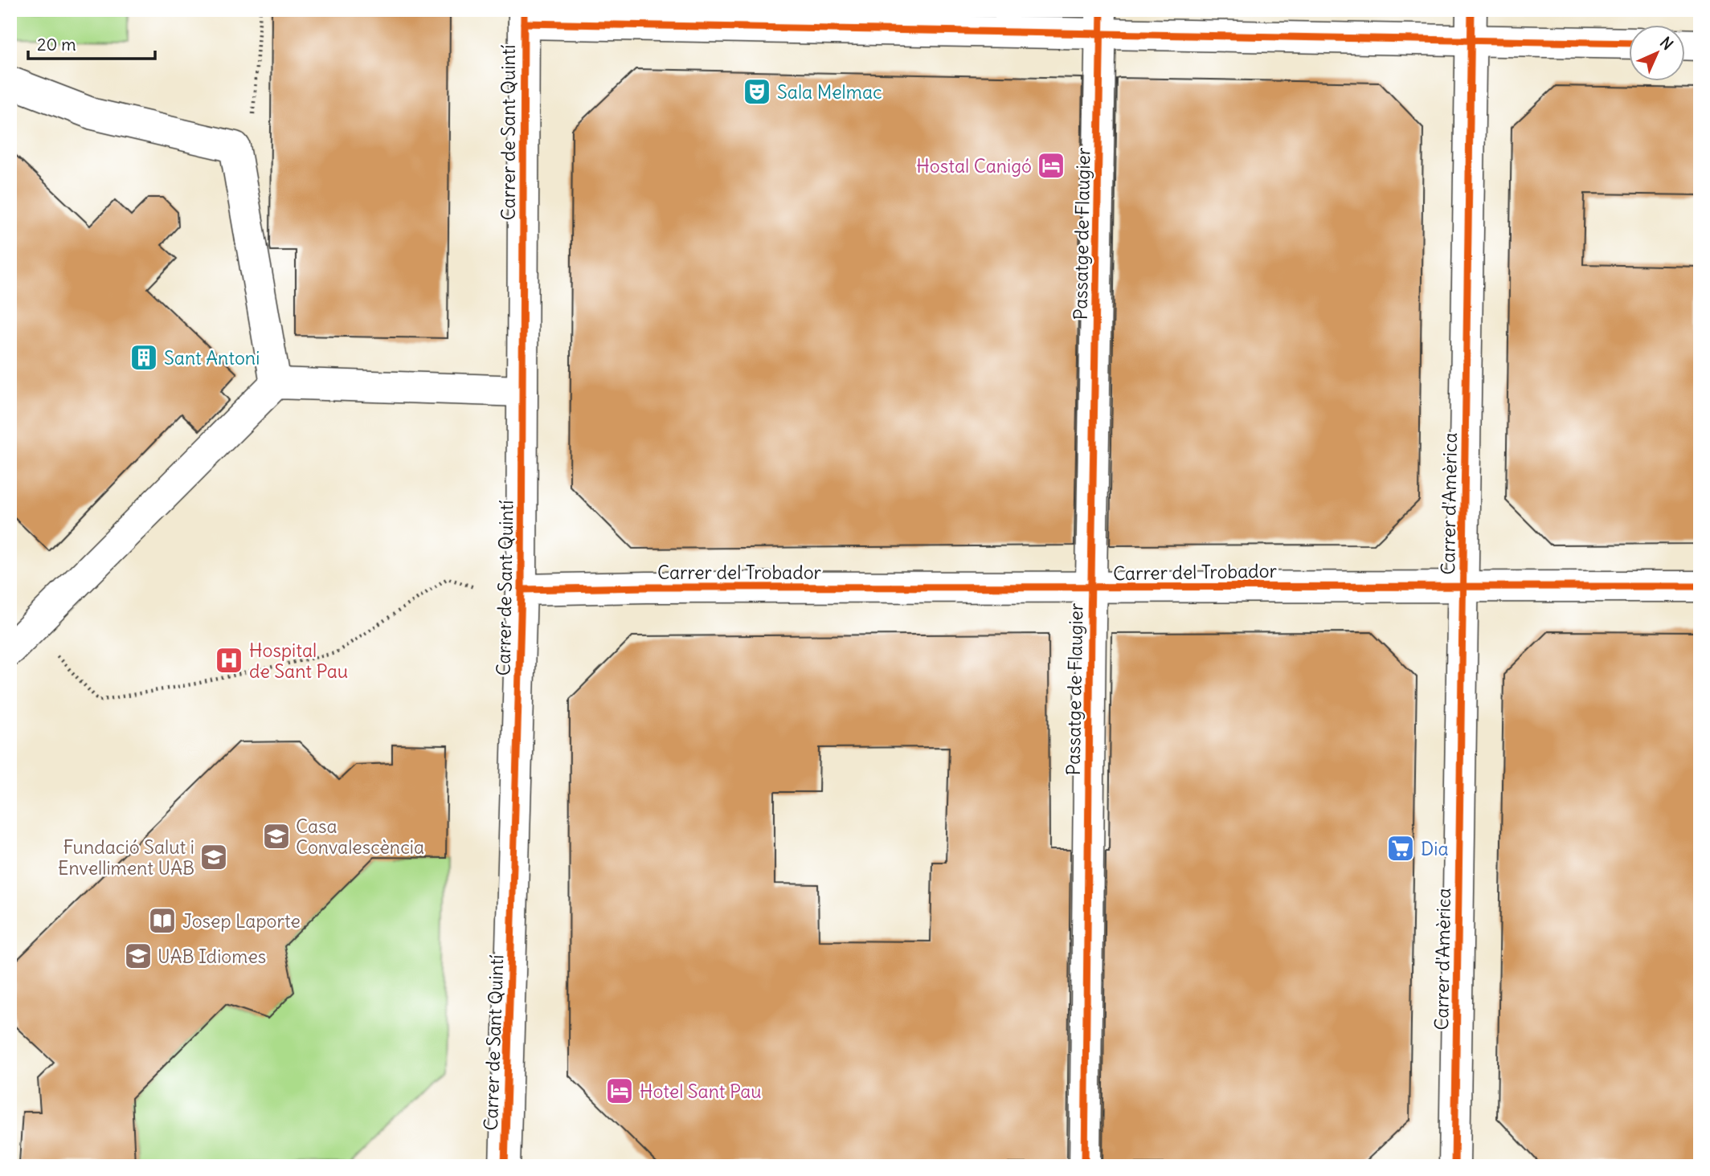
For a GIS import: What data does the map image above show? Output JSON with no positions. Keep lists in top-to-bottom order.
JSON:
{
  "streets": {
    "street": [
      "Carrer de Sant Quintí",
      "Passatge de Flaugier",
      "Carrer d'Amèrica",
      "Carrer del Trobador"
    ]
  },
  "crossings": [
    ["Carrer de Sant Quintí", "Carrer del Trobador"],
    ["Passatge de Flaugier", "Carrer del Trobador"],
    ["Carrer d'Amèrica", "Carrer del Trobador"]
  ],
  "places": {
    "theatre": ["Sala Melmac"],
    "hotel": ["Hostal Canigó", "Hotel Sant Pau"],
    "building": ["Sant Antoni"],
    "hospital": ["Hospital de Sant Pau"],
    "school or university": ["Casa Convalescència", "Fundació Salut i Envelliment UAB", "UAB Idiomes"],
    "supermarket": ["Dia"],
    "library": ["Josep Laporte"]
  },
  "scale_bar": "20 m",
  "north": "top right"
}
